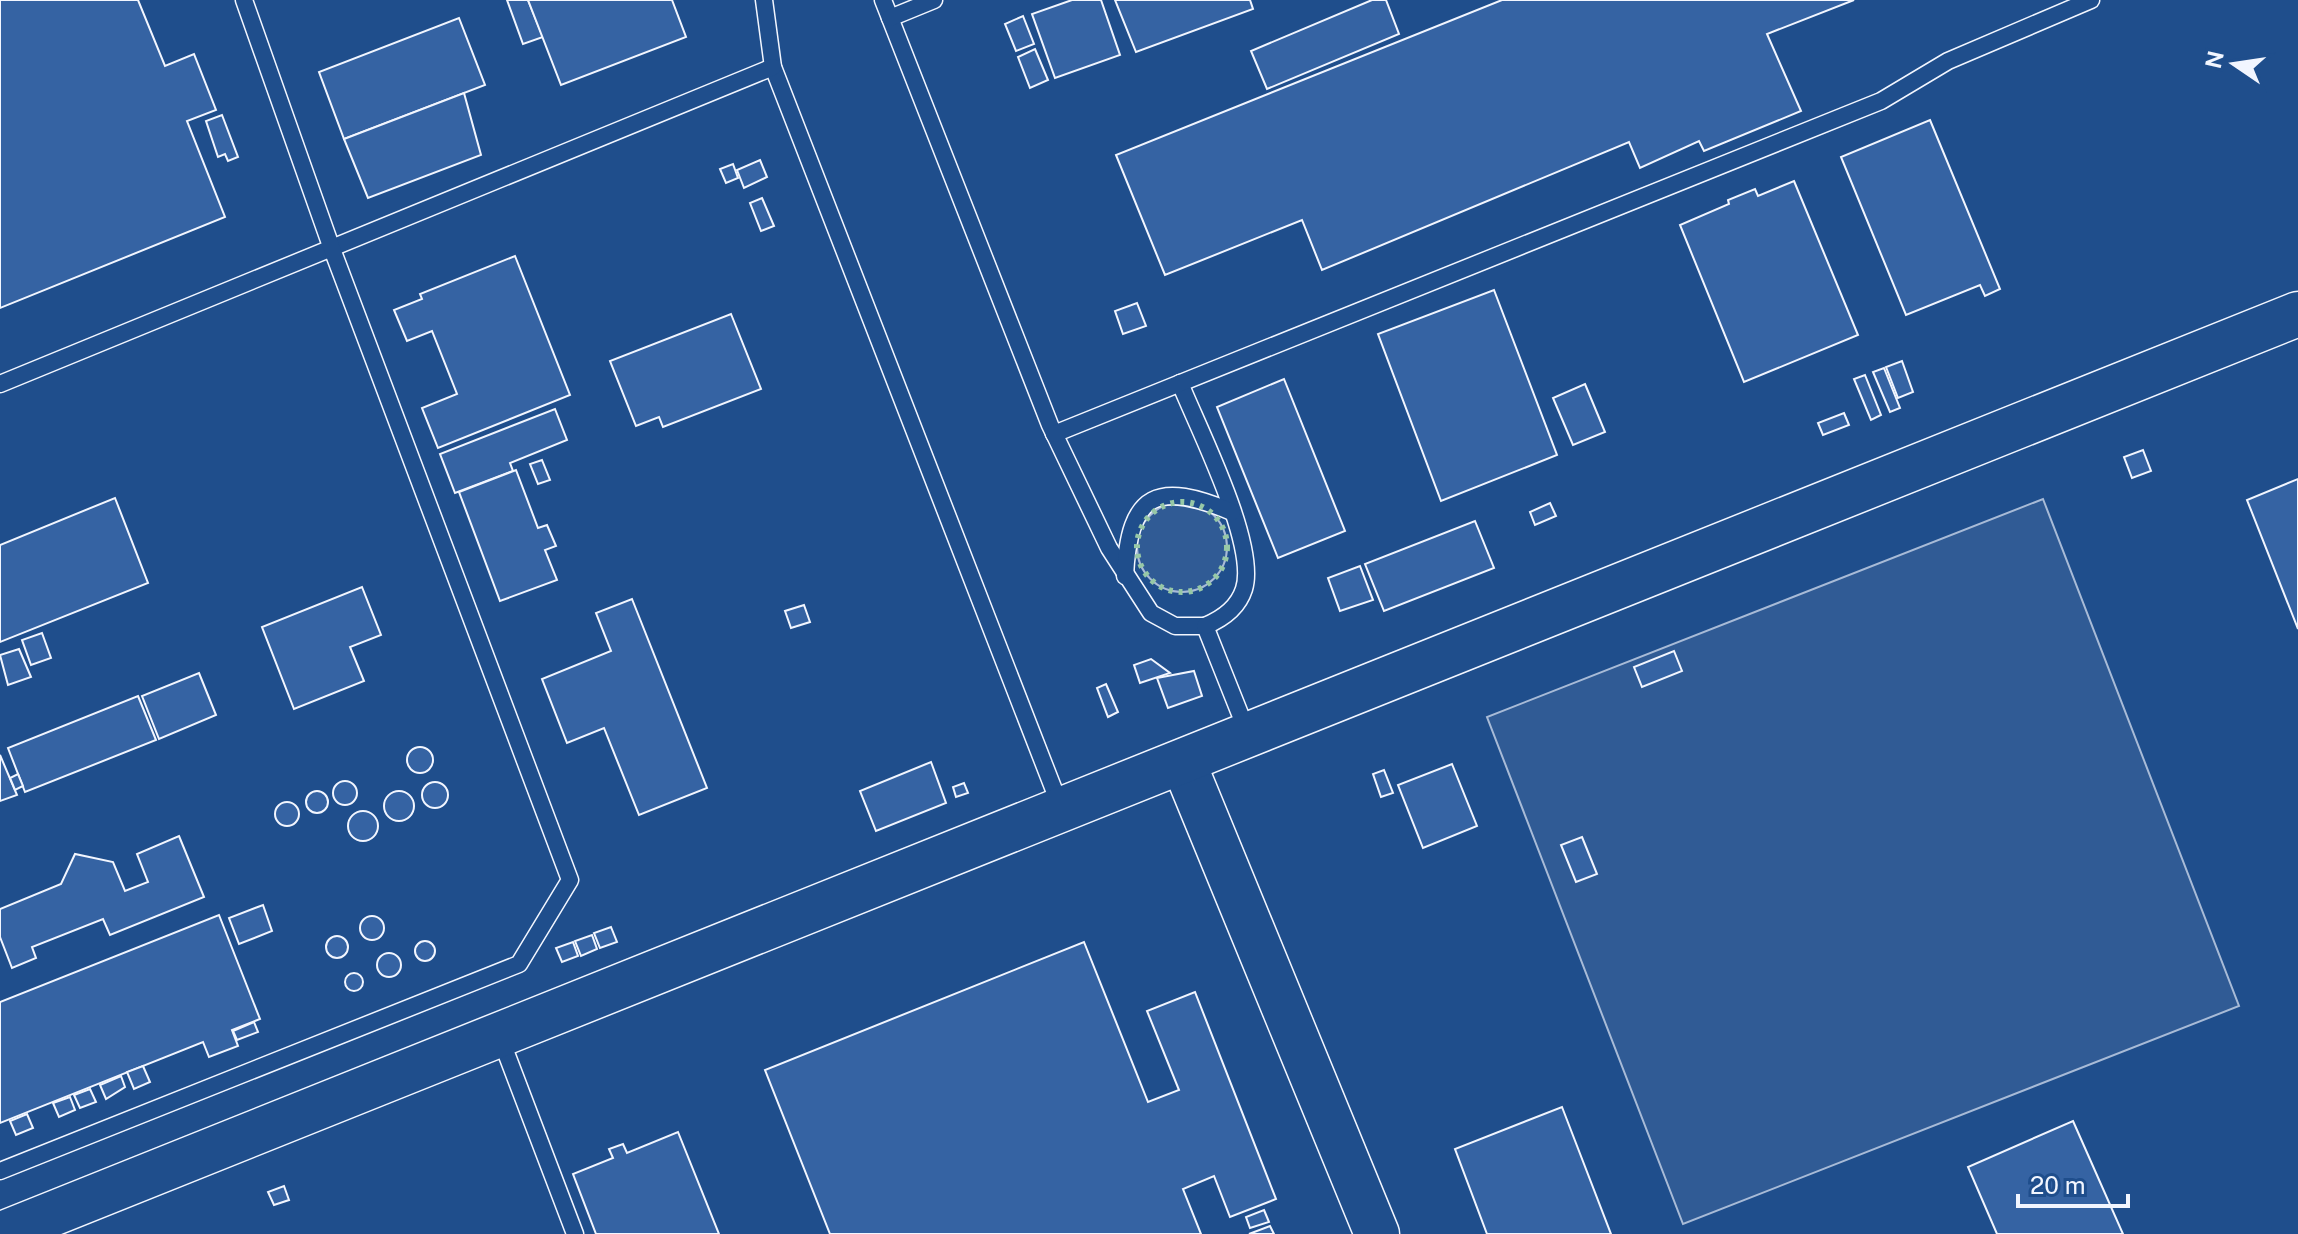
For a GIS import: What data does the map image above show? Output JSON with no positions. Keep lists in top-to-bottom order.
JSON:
{
  "scale_bar": "20 m",
  "north": "left"
}
